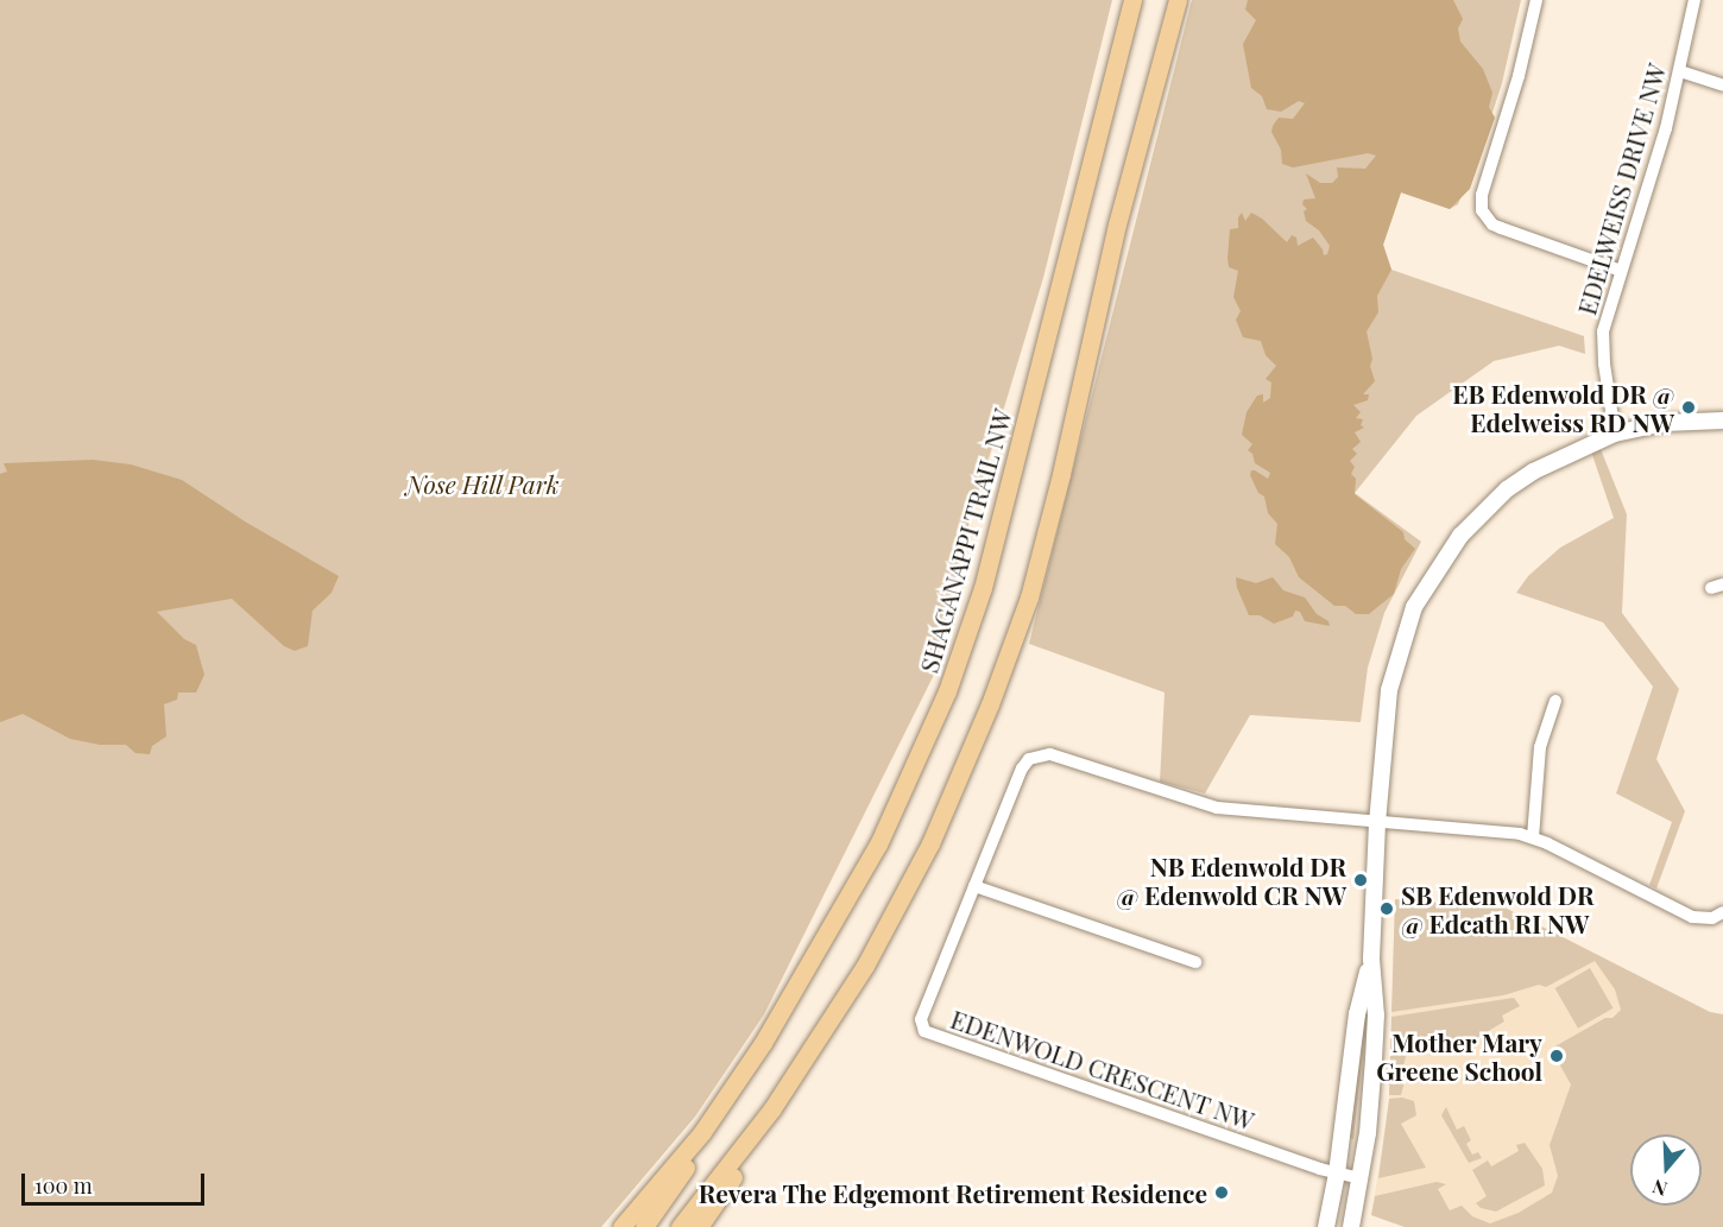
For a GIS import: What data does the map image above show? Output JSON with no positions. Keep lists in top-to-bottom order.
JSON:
{
  "streets": {
    "main road": ["SHAGANAPPI TRAIL NW"],
    "street": ["EDELWEISS DRIVE NW", "EDENWOLD CRESCENT NW"]
  },
  "parks": ["Nose Hill Park"],
  "places": [
    "EB Edenwold DR @ Edelweiss RD NW",
    "NB Edenwold DR @ Edenwold CR NW",
    "SB Edenwold DR @ Edcath RI NW",
    "Mother Mary Greene School",
    "Revera The Edgemont Retirement Residence"
  ],
  "scale_bar": "100 m",
  "north": "bottom"
}
